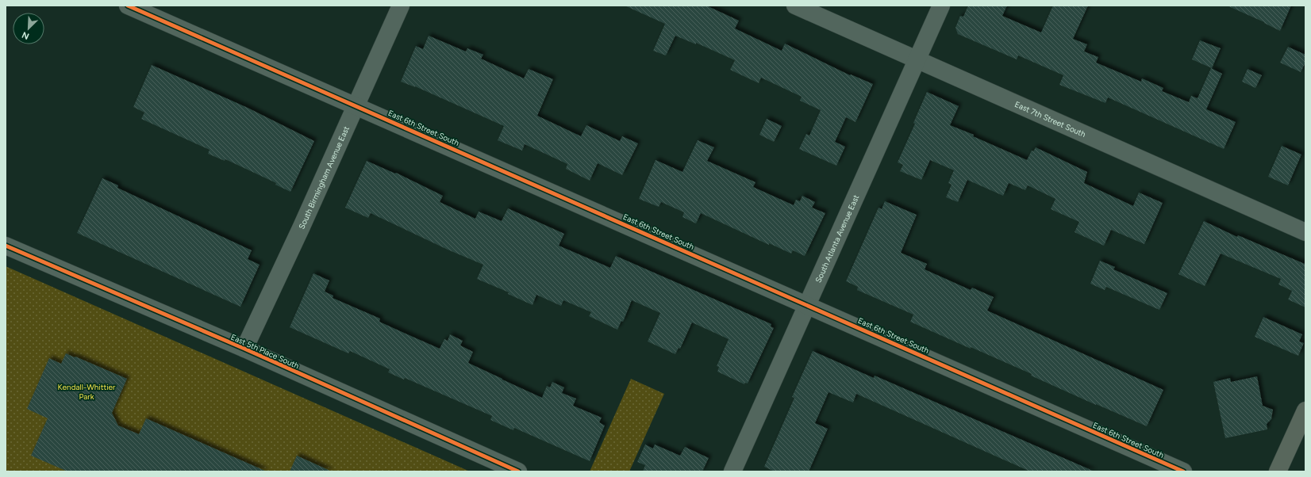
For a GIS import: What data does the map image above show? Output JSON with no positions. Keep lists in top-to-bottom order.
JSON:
{
  "streets": {
    "street": [
      "East 7th Street South",
      "East 6th Street South",
      "South Birmingham Avenue East",
      "South Atlanta Avenue East",
      "East 5th Place South"
    ]
  },
  "crossings": [
    ["East 7th Street South", "South Atlanta Avenue East"],
    ["East 6th Street South", "South Birmingham Avenue East"],
    ["East 6th Street South", "South Atlanta Avenue East"],
    ["South Birmingham Avenue East", "East 5th Place South"]
  ],
  "parks": ["Kendall-Whittier Park"],
  "north": "bottom left"
}
